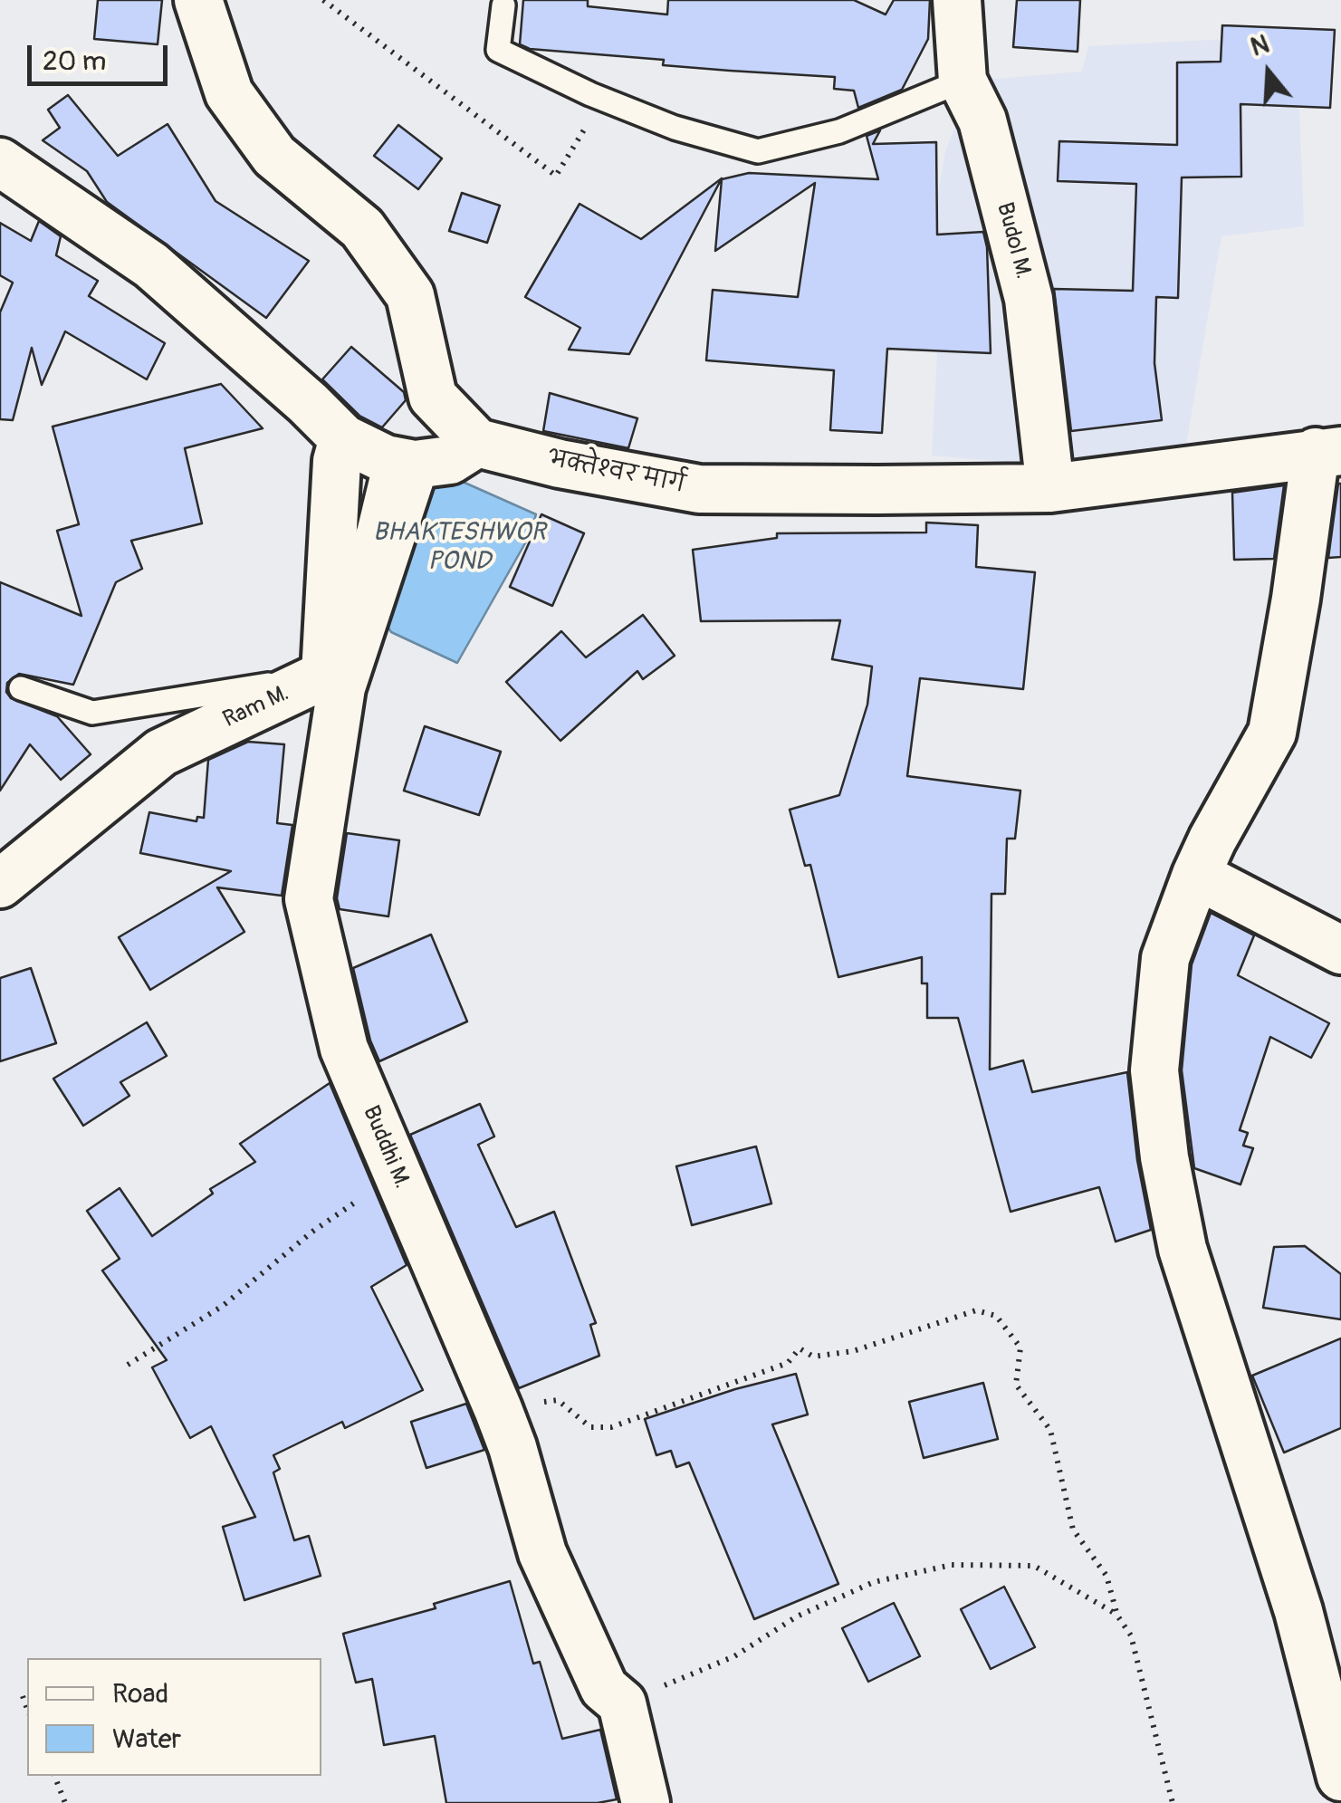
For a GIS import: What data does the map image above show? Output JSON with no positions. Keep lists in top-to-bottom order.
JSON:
{
  "streets": {
    "street": [
      "Budol M.",
      "भक्तेश्वर मार्ग",
      "Ram M.",
      "Buddhi M."
    ]
  },
  "crossings": [
    ["Budol M.", "भक्तेश्वर मार्ग"]
  ],
  "water": ["BHAKTESHWOR POND"],
  "legend": ["Road", "Water"],
  "scale_bar": "20 m",
  "north": "top"
}
